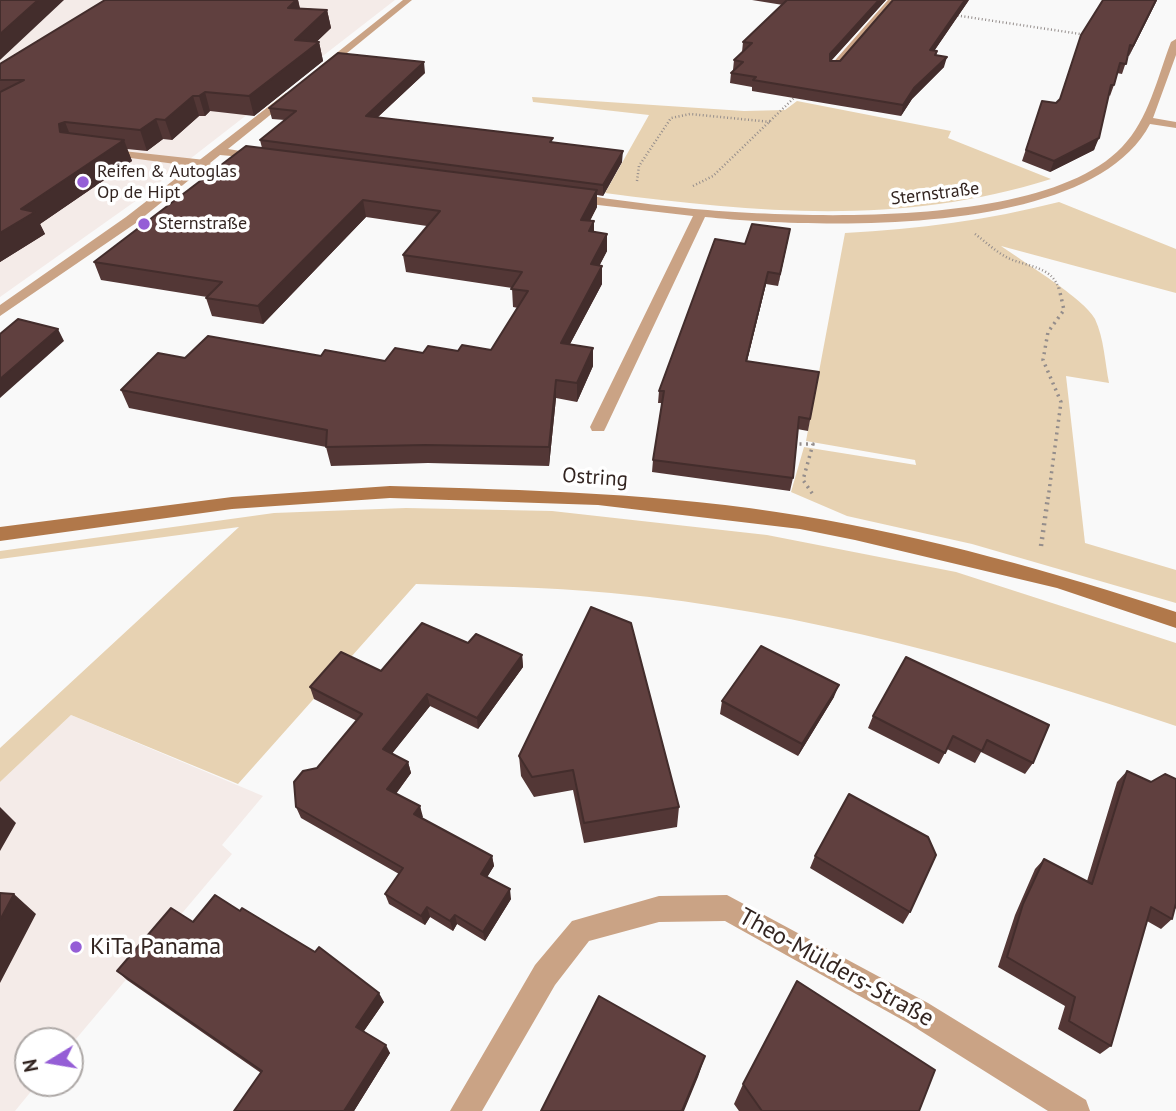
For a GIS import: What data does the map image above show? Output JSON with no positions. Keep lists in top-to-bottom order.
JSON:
{
  "streets": {
    "main road": ["Ostring"],
    "street": ["Sternstraße", "Theo-Mülders-Straße"]
  },
  "places": ["Reifen & Autoglas Op de Hipt", "Sternstraße", "KiTa Panama"],
  "north": "left"
}
